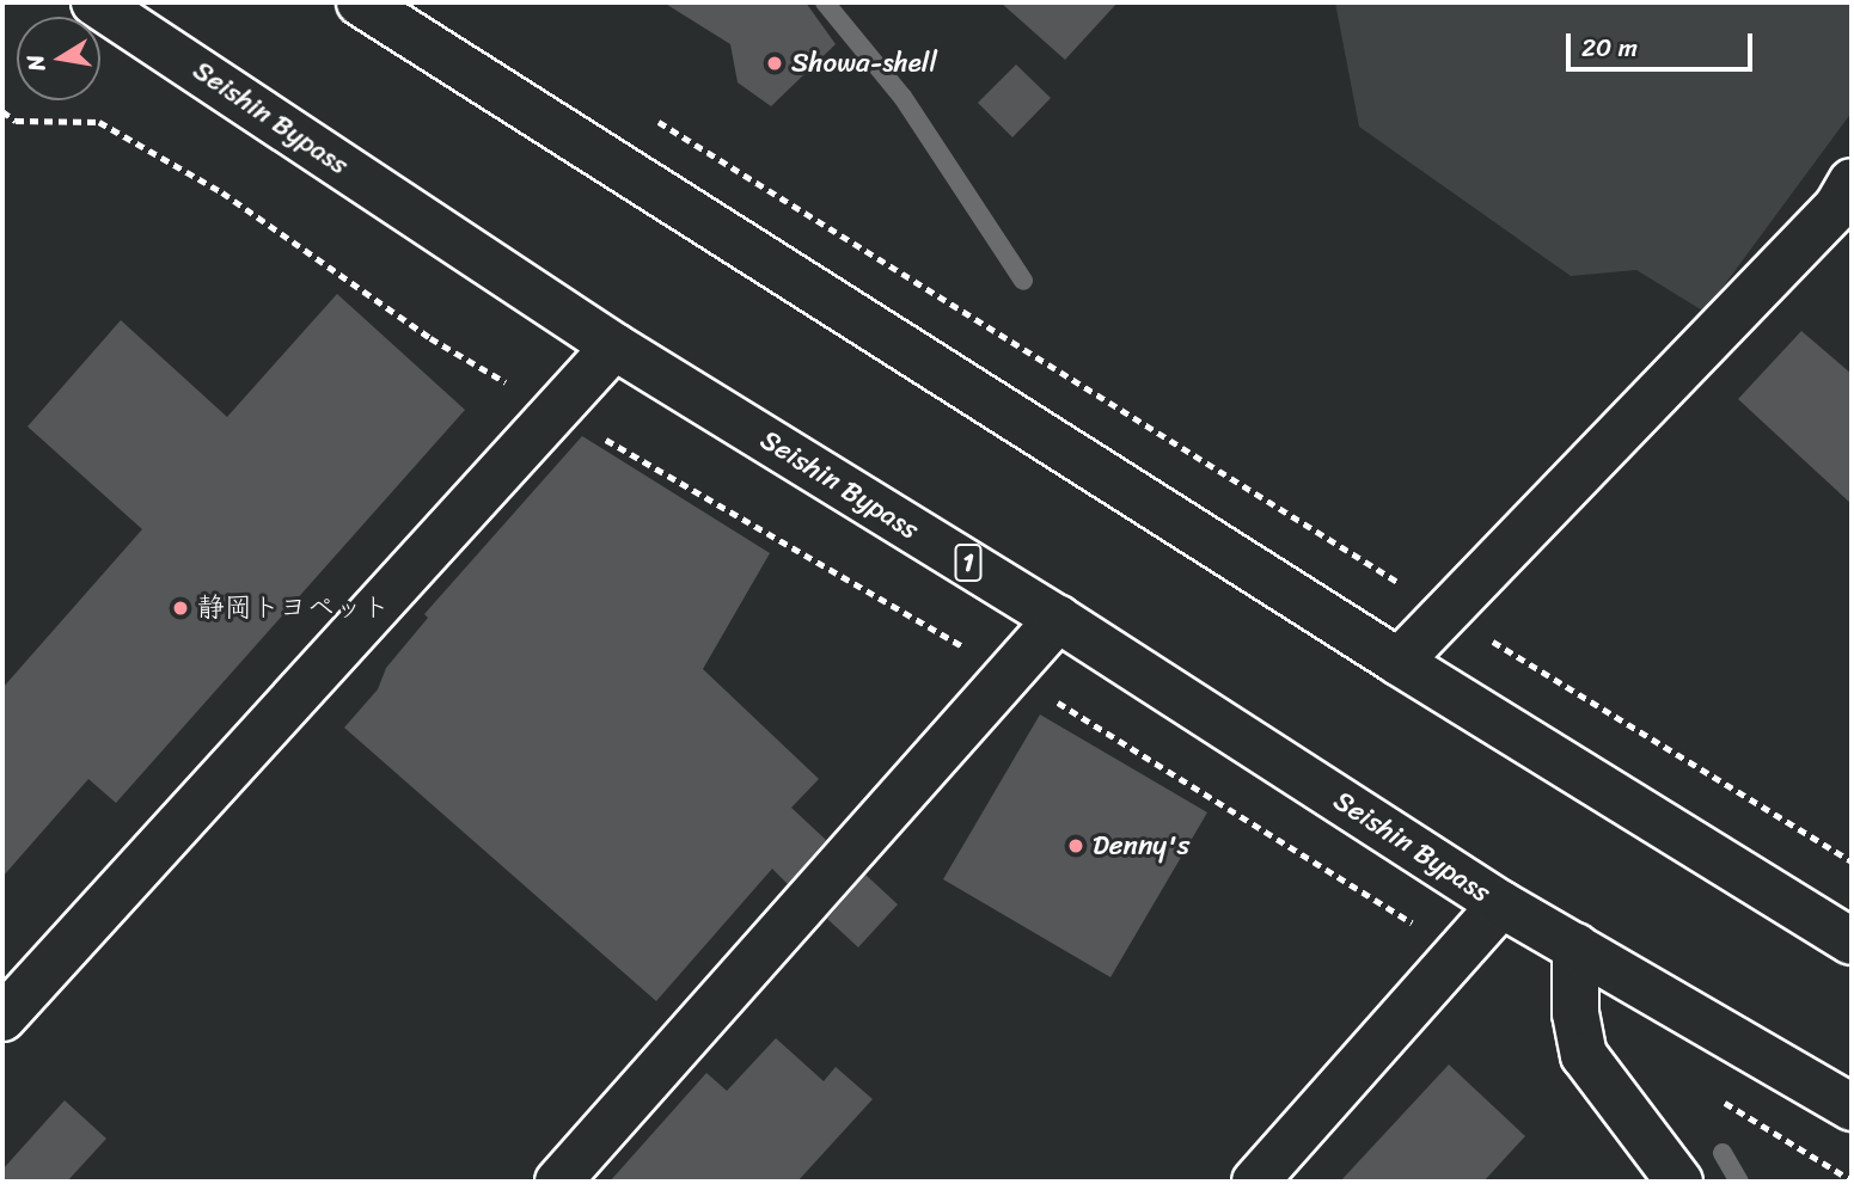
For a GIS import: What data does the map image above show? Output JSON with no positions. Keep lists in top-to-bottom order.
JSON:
{
  "streets": {
    "main road": ["Seishin Bypass", "1"]
  },
  "places": ["Showa-shell", "静岡トヨペット", "Denny's"],
  "scale_bar": "20 m",
  "north": "left"
}
